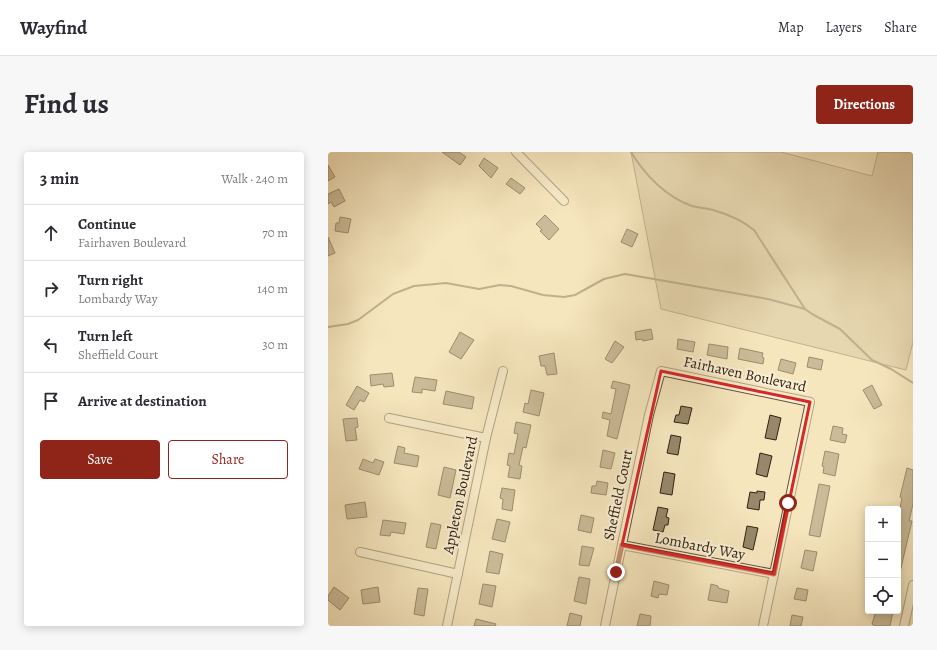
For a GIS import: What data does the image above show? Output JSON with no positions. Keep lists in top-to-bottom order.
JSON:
{
  "streets": {
    "street": [
      "Fairhaven Boulevard",
      "Appleton Boulevard",
      "Sheffield Court",
      "Lombardy Way"
    ]
  },
  "crossings": [
    ["Fairhaven Boulevard", "Sheffield Court"],
    ["Fairhaven Boulevard", "Lombardy Way"],
    ["Sheffield Court", "Lombardy Way"]
  ],
  "page": {
    "header": "Wayfind",
    "nav": ["Map", "Layers", "Share"],
    "title": "Find us",
    "buttons": [
      "Directions",
      ["Save", "Share"]
    ],
    "heading": ["3 min", "Walk · 240 m"],
    "list": [
      ["Continue", "Fairhaven Boulevard", "70 m"],
      ["Turn right", "Lombardy Way", "140 m"],
      ["Turn left", "Sheffield Court", "30 m"],
      "Arrive at destination"
    ],
    "map_buttons": ["+", "−"]
  }
}
